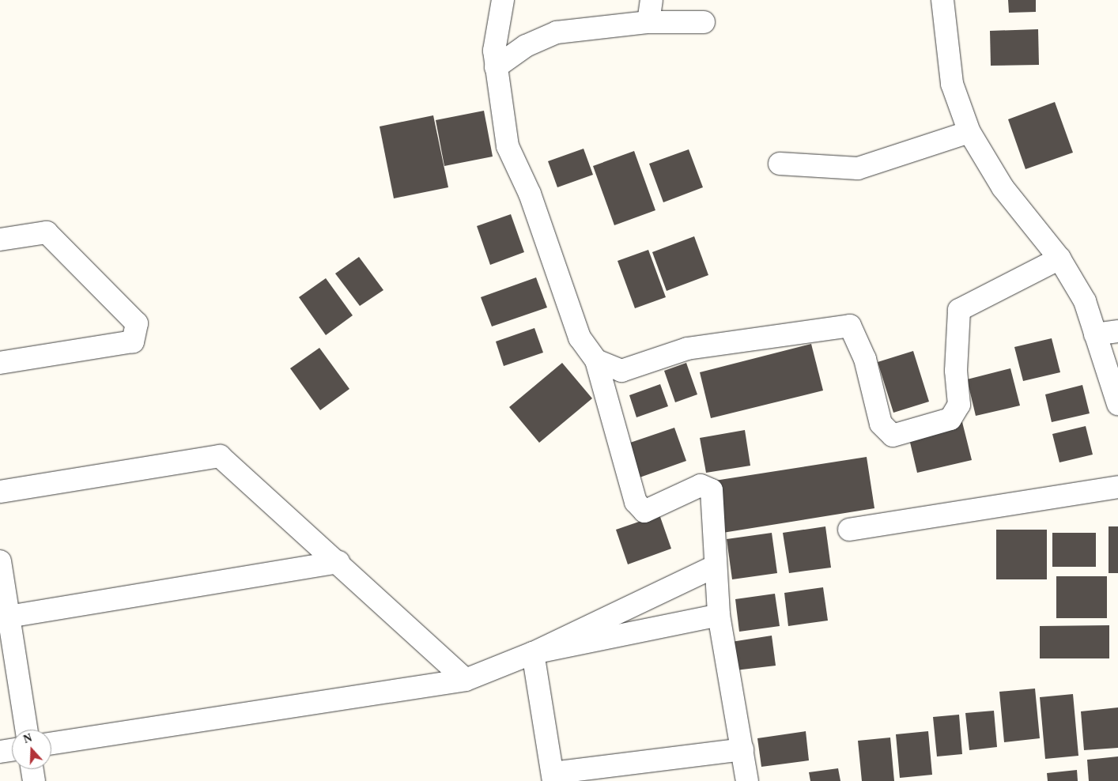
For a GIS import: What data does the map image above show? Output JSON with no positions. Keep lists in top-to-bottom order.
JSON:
{
  "north": "top"
}
